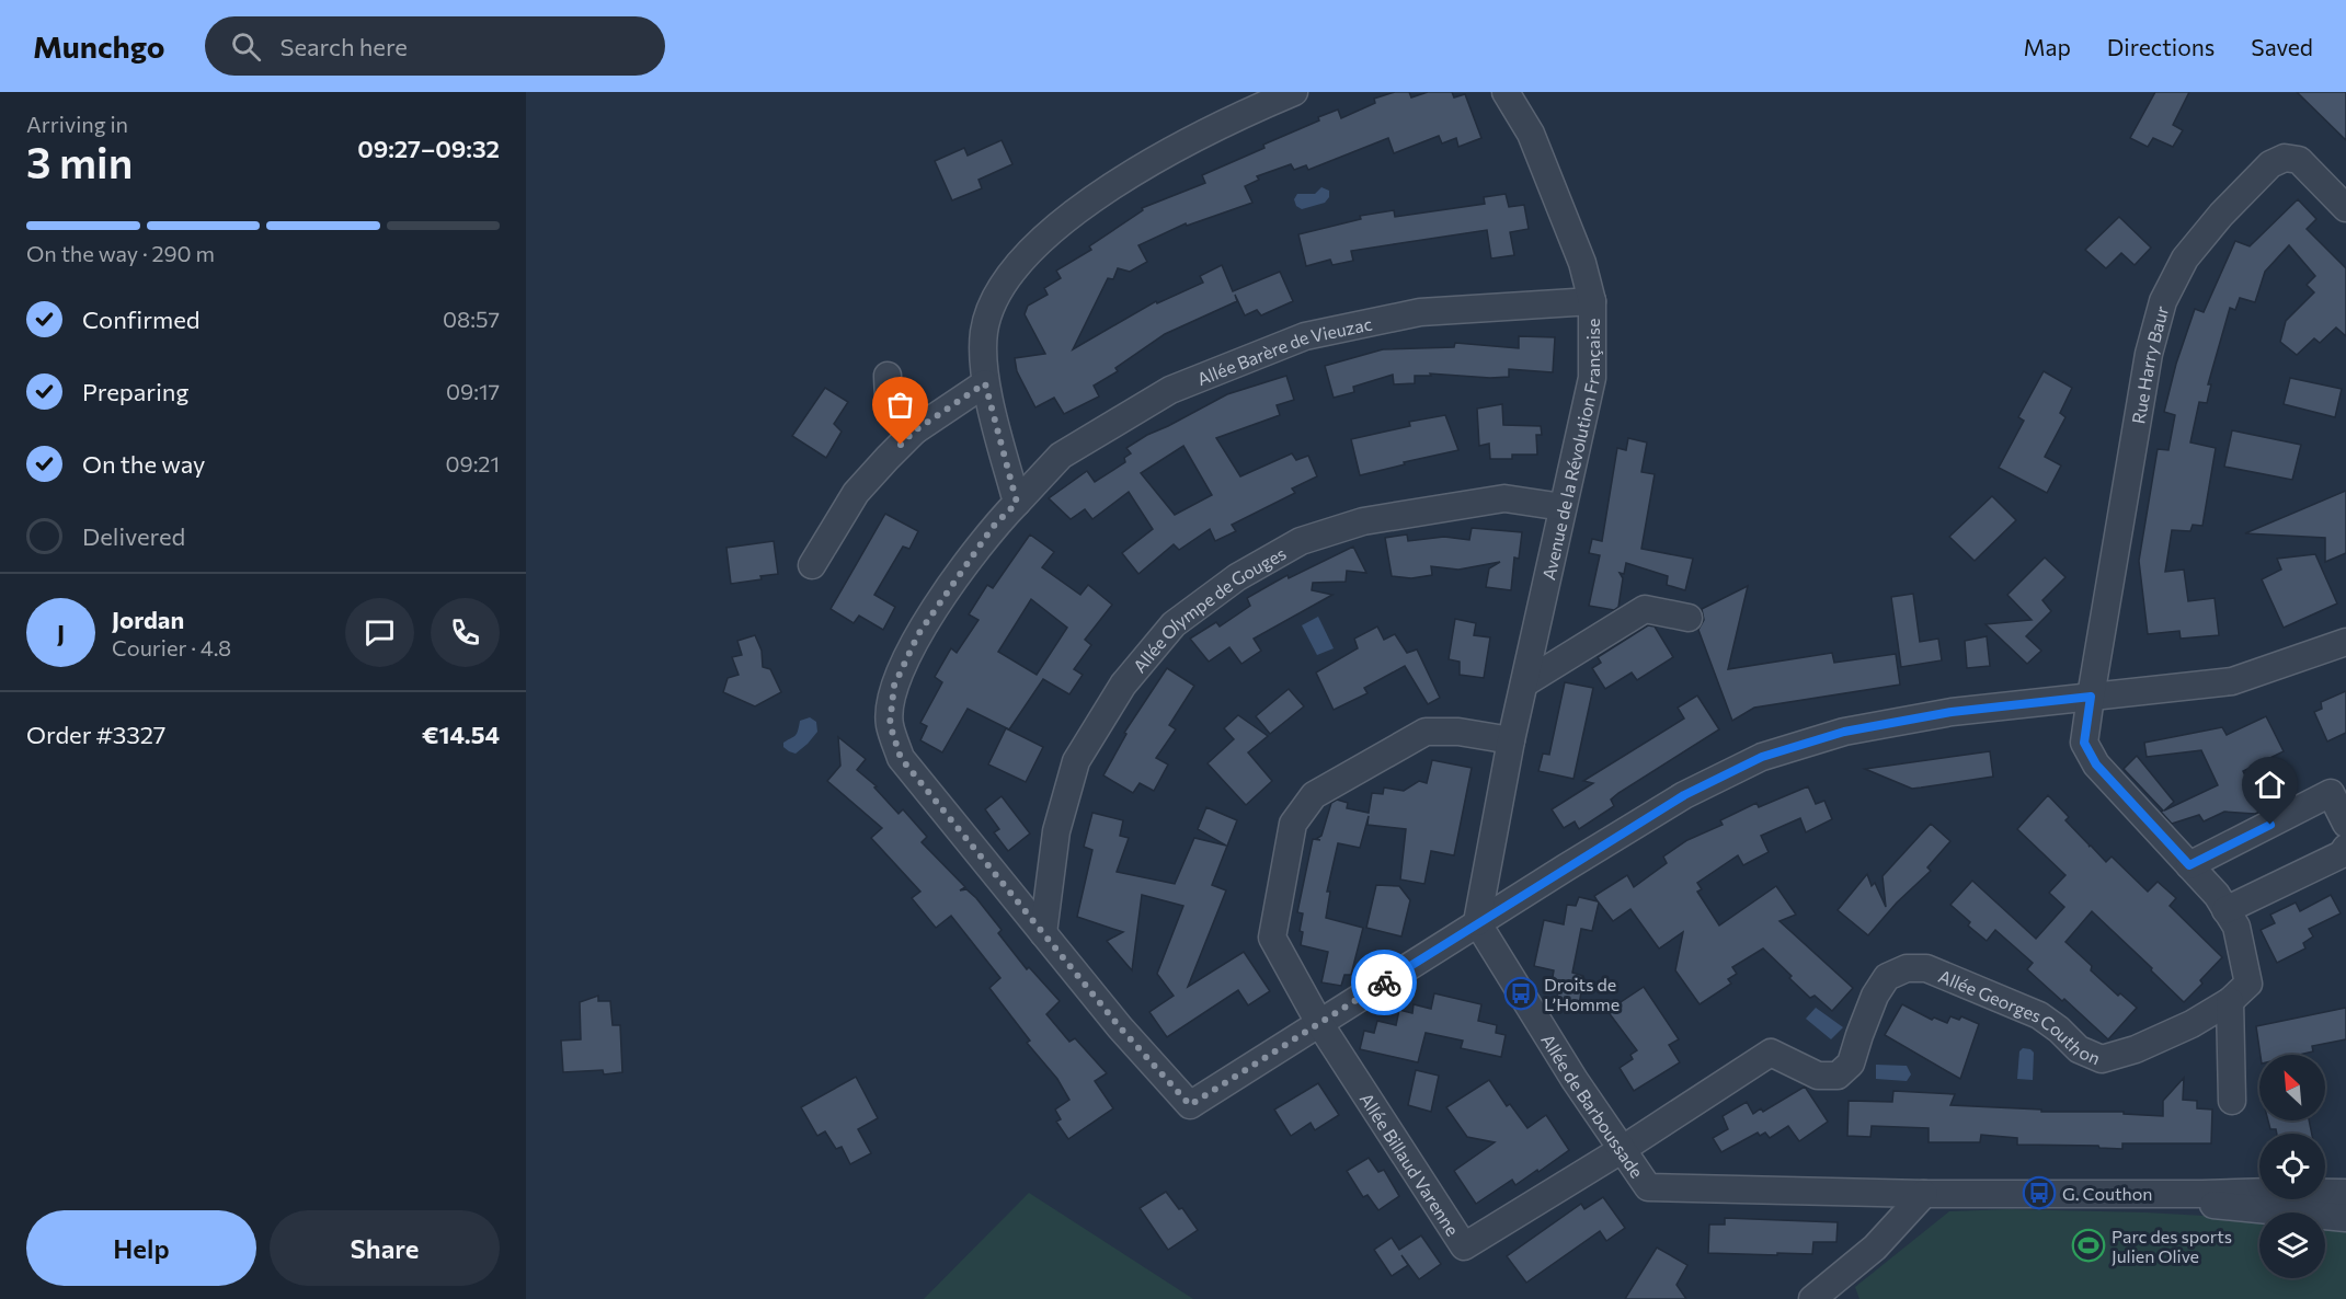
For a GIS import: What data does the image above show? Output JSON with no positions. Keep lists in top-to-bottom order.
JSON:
{
  "streets": {
    "street": [
      "Allée Barère de Vieuzac",
      "Rue Harry Baur",
      "Avenue de la Révolution Française",
      "Allée Olympe de Gouges",
      "Allée Georges Couthon",
      "Allée de Barboussade",
      "Allée Billaud Varenne"
    ]
  },
  "crossings": [
    ["Allée Barère de Vieuzac", "Avenue de la Révolution Française"],
    ["Allée Barère de Vieuzac", "Allée Olympe de Gouges"],
    ["Allée Barère de Vieuzac", "Allée Billaud Varenne"],
    ["Avenue de la Révolution Française", "Allée Olympe de Gouges"],
    ["Avenue de la Révolution Française", "Allée de Barboussade"],
    ["Allée Georges Couthon", "Allée de Barboussade"],
    ["Allée Georges Couthon", "Allée Billaud Varenne"],
    ["Allée de Barboussade", "Allée Billaud Varenne"]
  ],
  "places": {
    "bus stop": ["Droits de L’Homme", "G. Couthon"],
    "sports": ["Parc des sports Julien Olive"]
  },
  "north": "top left",
  "page": {
    "header": "Munchgo",
    "search": "Search here",
    "nav": ["Map", "Directions", "Saved"],
    "heading": ["3 min", "Arriving in", "09:27–09:32"],
    "panel": [
      "Jordan",
      "Courier · 4.8",
      "Order #3327",
      "€14.54"
    ],
    "bar": "On the way · 290 m",
    "list": [
      ["Confirmed", "08:57"],
      ["Preparing", "09:17"],
      ["On the way", "09:21"],
      "Delivered"
    ],
    "round": "J",
    "buttons": ["Help", "Share"]
  }
}
